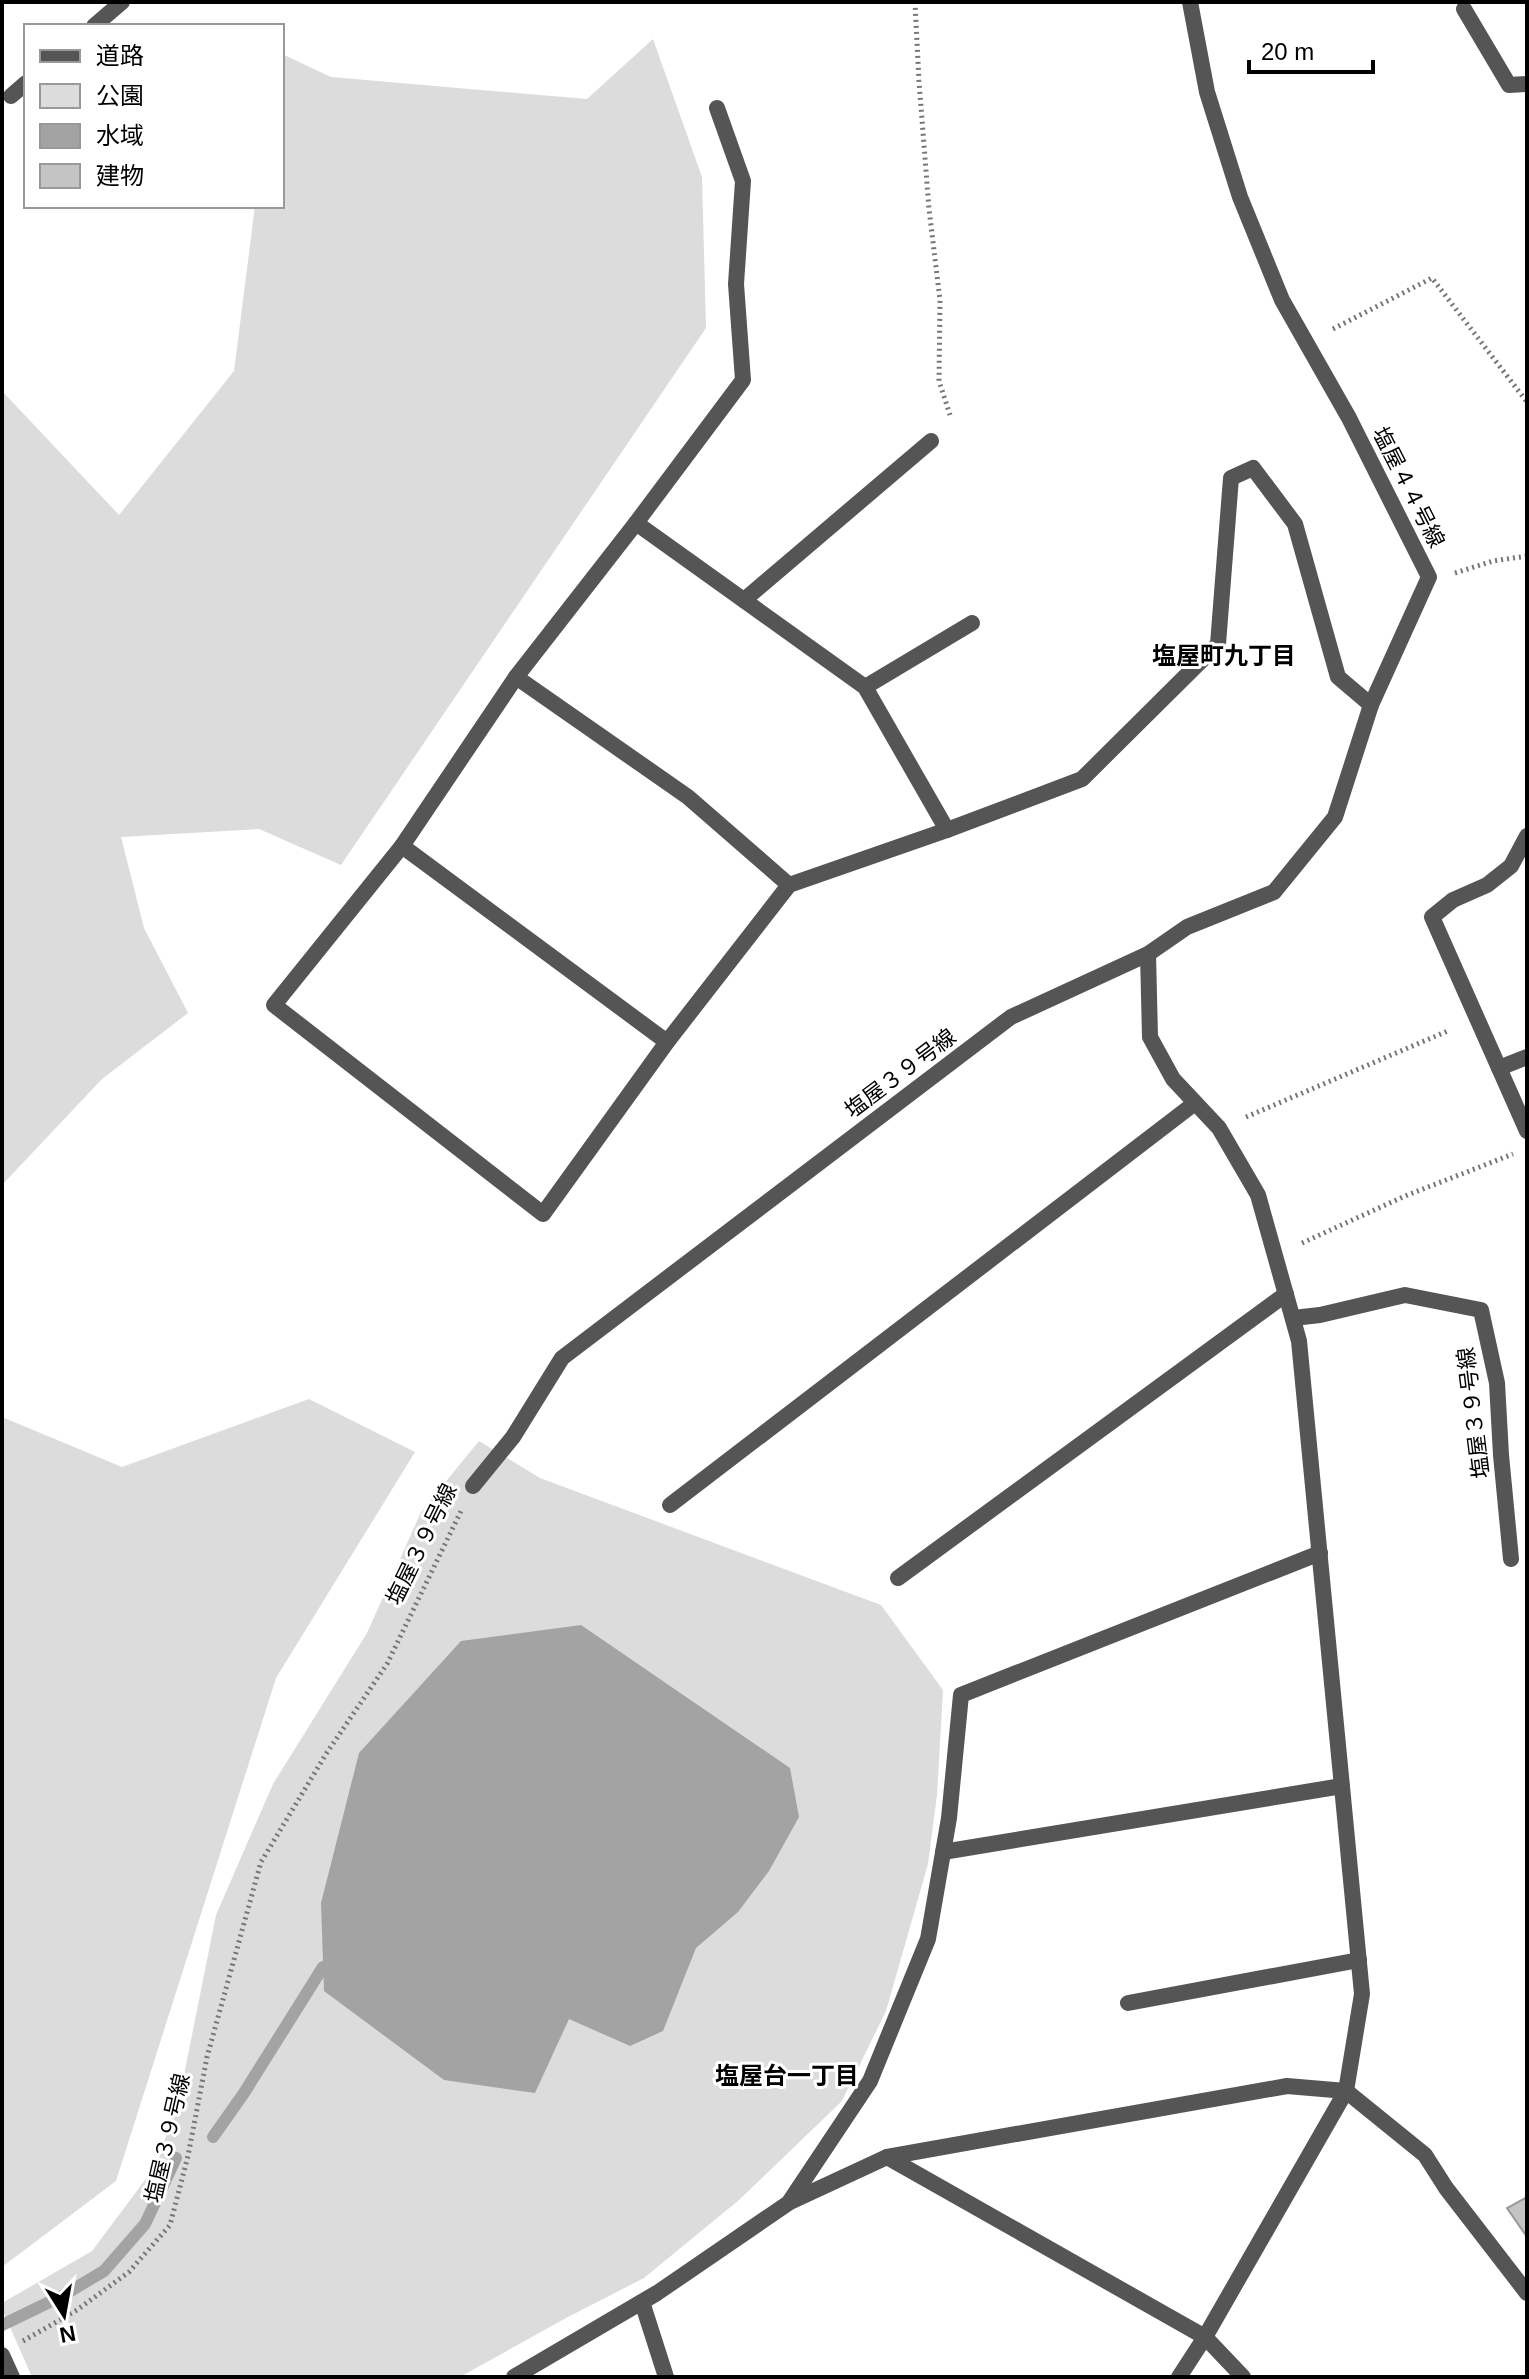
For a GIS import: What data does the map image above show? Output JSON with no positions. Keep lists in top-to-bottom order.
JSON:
{
  "streets": {
    "street": ["塩屋４４号線", "塩屋３９号線"]
  },
  "crossings": [
    ["塩屋４４号線", "塩屋３９号線"]
  ],
  "districts": ["塩屋町九丁目", "塩屋台一丁目"],
  "legend": [
    "道路",
    "公園",
    "水域",
    "建物"
  ],
  "scale_bar": "20 m",
  "north": "bottom"
}
